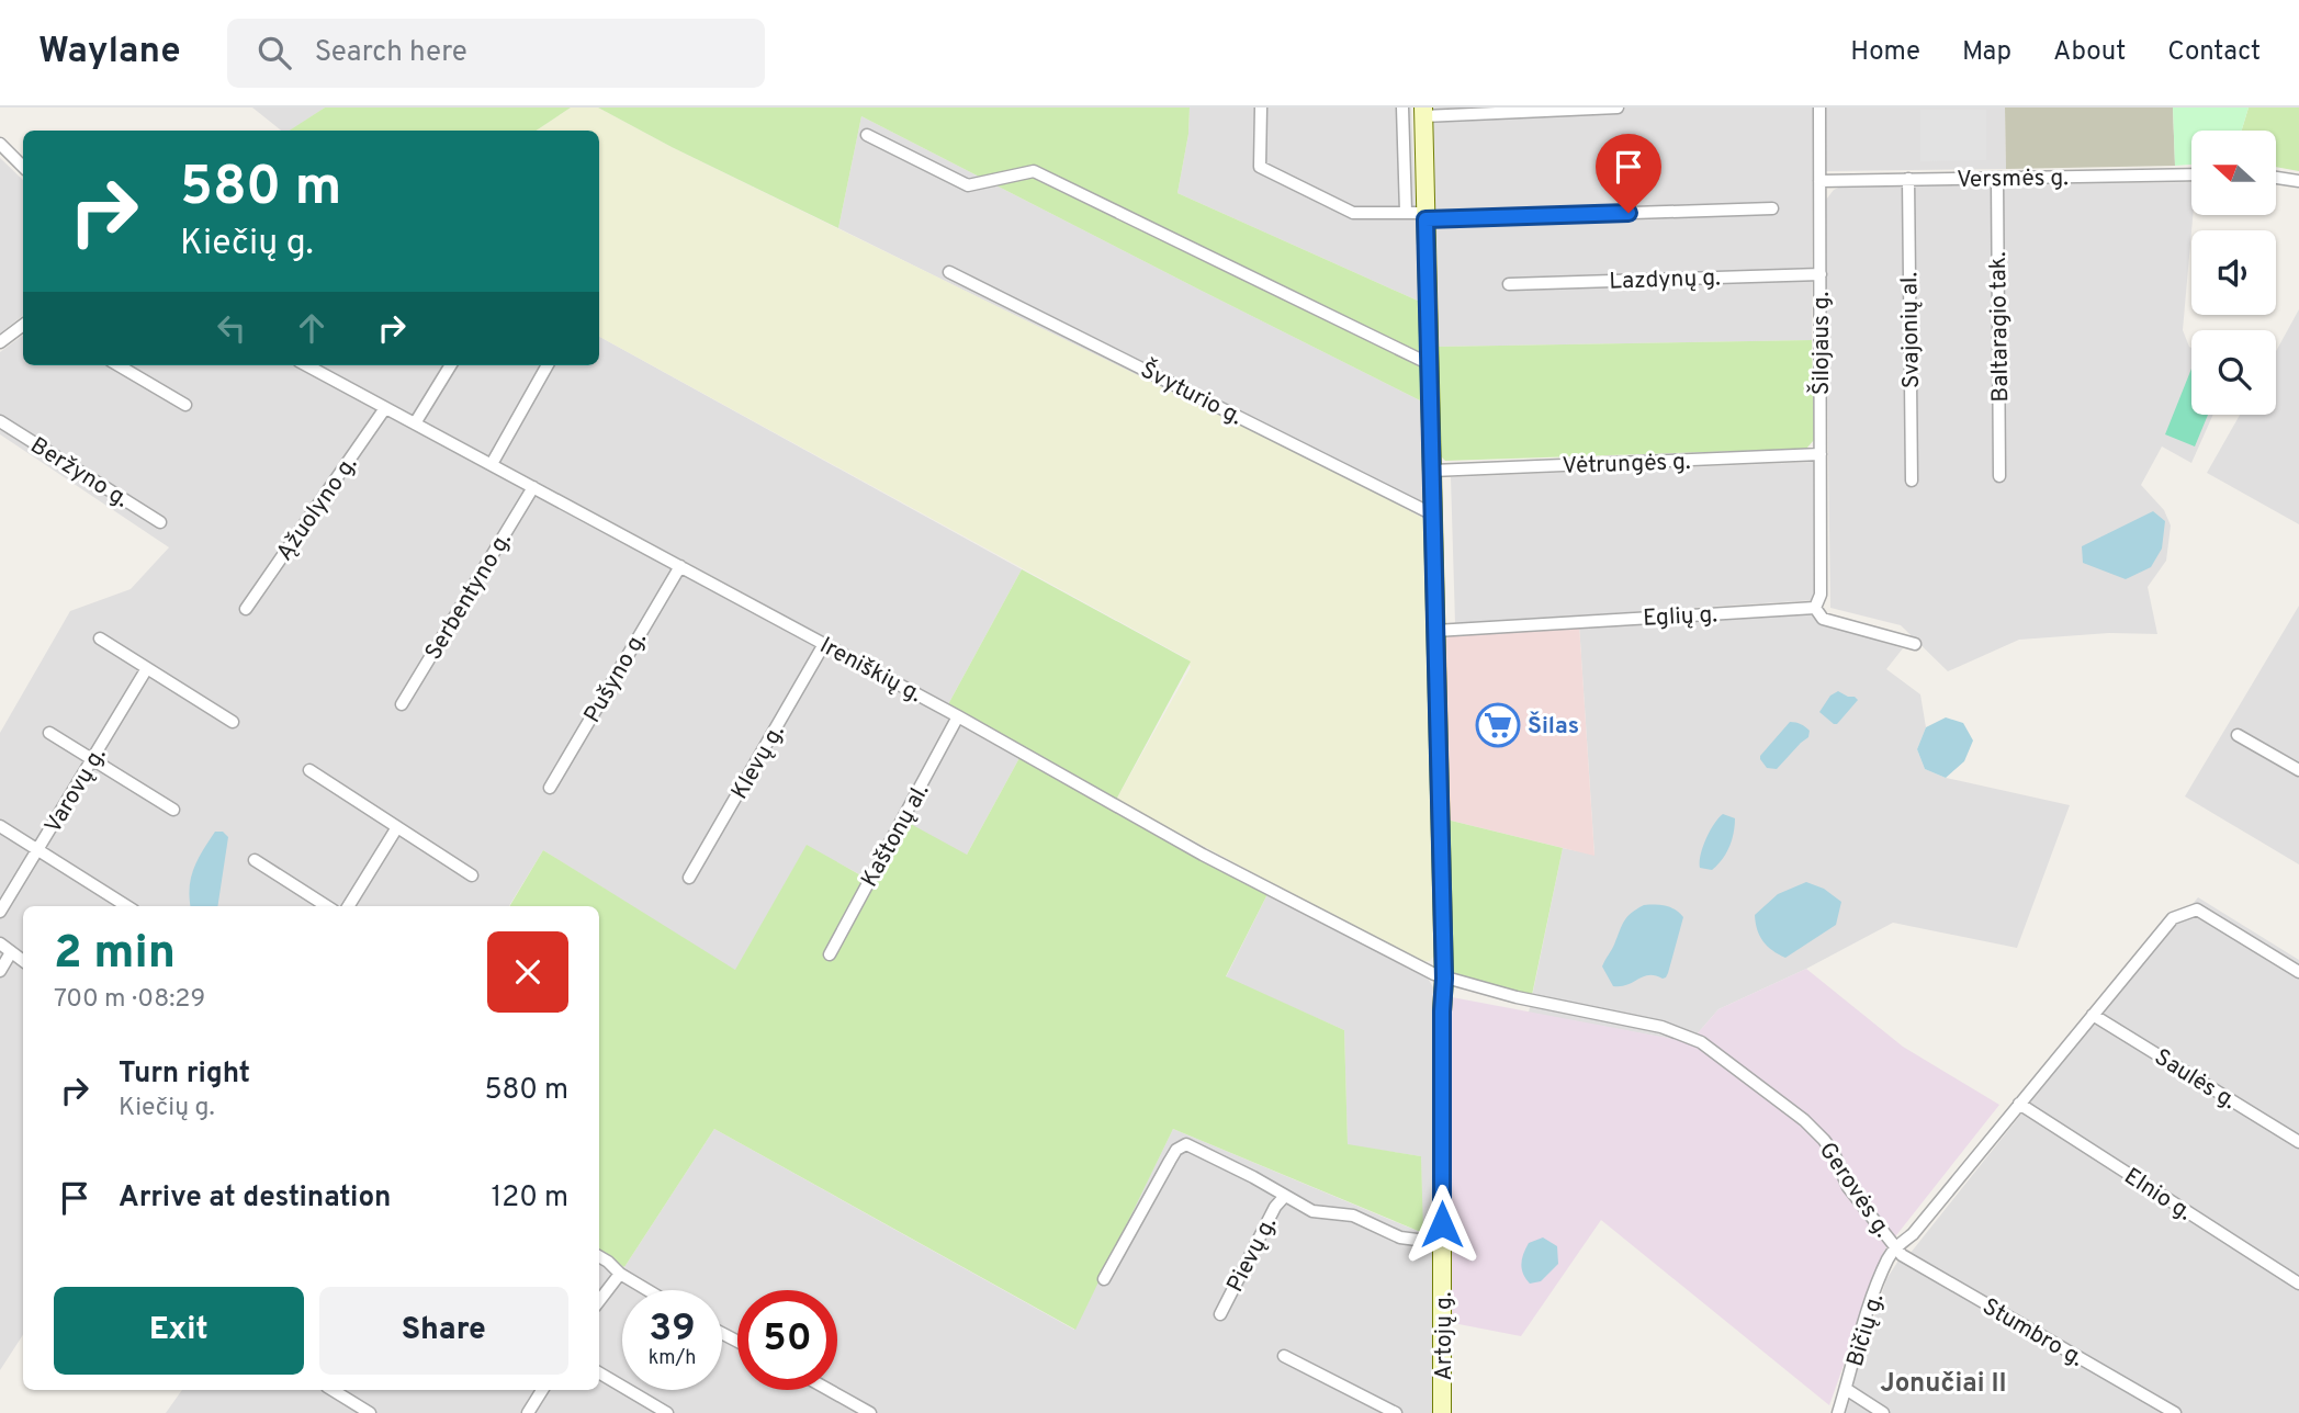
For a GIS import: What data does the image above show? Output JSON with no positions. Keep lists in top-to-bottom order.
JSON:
{
  "streets": {
    "main road": ["Artojų g."],
    "street": [
      "Versmės g.",
      "Lazdynų g.",
      "Baltaragio tak.",
      "Svajonių al.",
      "Šilojaus g.",
      "Švyturio g.",
      "Vėtrungės g.",
      "Beržyno g.",
      "Ąžuolyno g.",
      "Serbentyno g.",
      "Eglių g.",
      "Ireniškių g.",
      "Pušyno g.",
      "Klevų g.",
      "Varovų g.",
      "Kaštonų al.",
      "Saulės g.",
      "Gerovės g.",
      "Elnio g.",
      "Pievų g.",
      "Bičių g.",
      "Stumbro g."
    ]
  },
  "crossings": [
    ["Versmės g.", "Baltaragio tak."],
    ["Versmės g.", "Svajonių al."],
    ["Versmės g.", "Šilojaus g."],
    ["Lazdynų g.", "Šilojaus g."],
    ["Šilojaus g.", "Vėtrungės g."],
    ["Šilojaus g.", "Eglių g."],
    ["Švyturio g.", "Artojų g."],
    ["Vėtrungės g.", "Artojų g."],
    ["Ąžuolyno g.", "Ireniškių g."],
    ["Serbentyno g.", "Ireniškių g."],
    ["Eglių g.", "Artojų g."],
    ["Ireniškių g.", "Pušyno g."],
    ["Ireniškių g.", "Klevų g."],
    ["Ireniškių g.", "Kaštonų al."],
    ["Ireniškių g.", "Gerovės g."],
    ["Ireniškių g.", "Artojų g."],
    ["Saulės g.", "Gerovės g."],
    ["Gerovės g.", "Elnio g."],
    ["Gerovės g.", "Bičių g."],
    ["Gerovės g.", "Stumbro g."],
    ["Gerovės g.", "Artojų g."],
    ["Bičių g.", "Stumbro g."]
  ],
  "districts": ["Jonučiai II"],
  "places": {
    "supermarket": ["Šilas"]
  },
  "north": "left",
  "page": {
    "header": "Waylane",
    "search": "Search here",
    "nav": [
      "Home",
      "Map",
      "About",
      "Contact"
    ],
    "turn": ["580 m", "Kiečių g."],
    "heading": ["2 min", "700 m · 08:29"],
    "list": [
      {
        "name": "Turn right",
        "note": "Kiečių g.",
        "value": "580 m"
      },
      {
        "name": "Arrive at destination",
        "value": "120 m"
      }
    ],
    "buttons": ["Exit", "Share"],
    "speed": "39 km/h",
    "limit": "50"
  }
}
